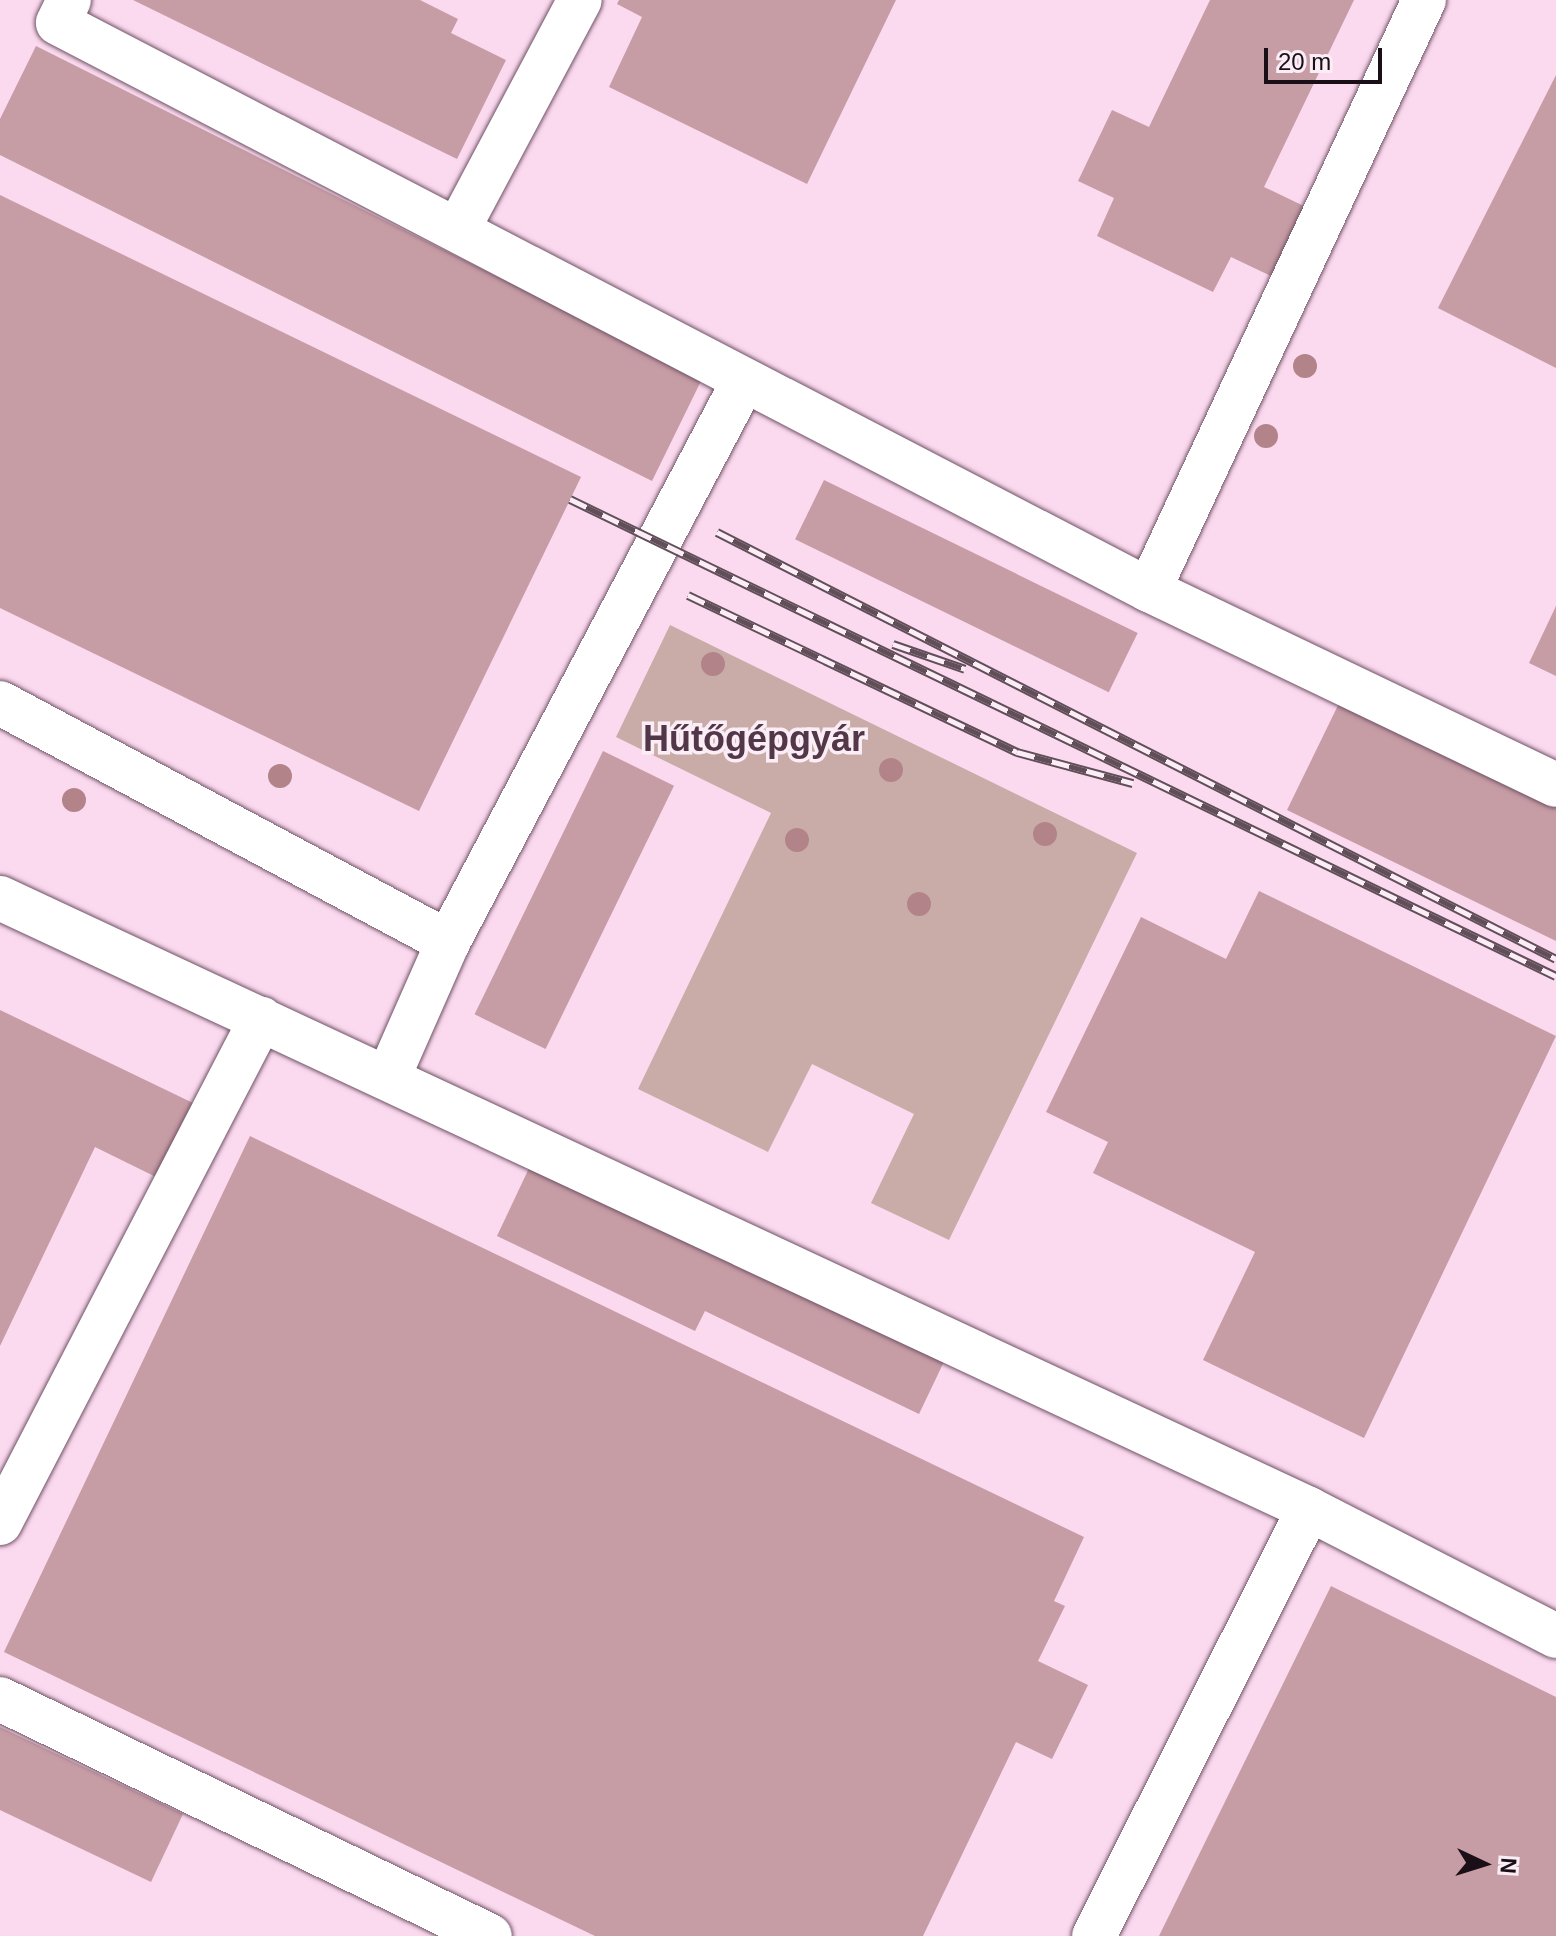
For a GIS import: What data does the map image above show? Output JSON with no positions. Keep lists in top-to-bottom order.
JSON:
{
  "districts": ["Hűtőgépgyár"],
  "scale_bar": "20 m",
  "north": "right"
}
